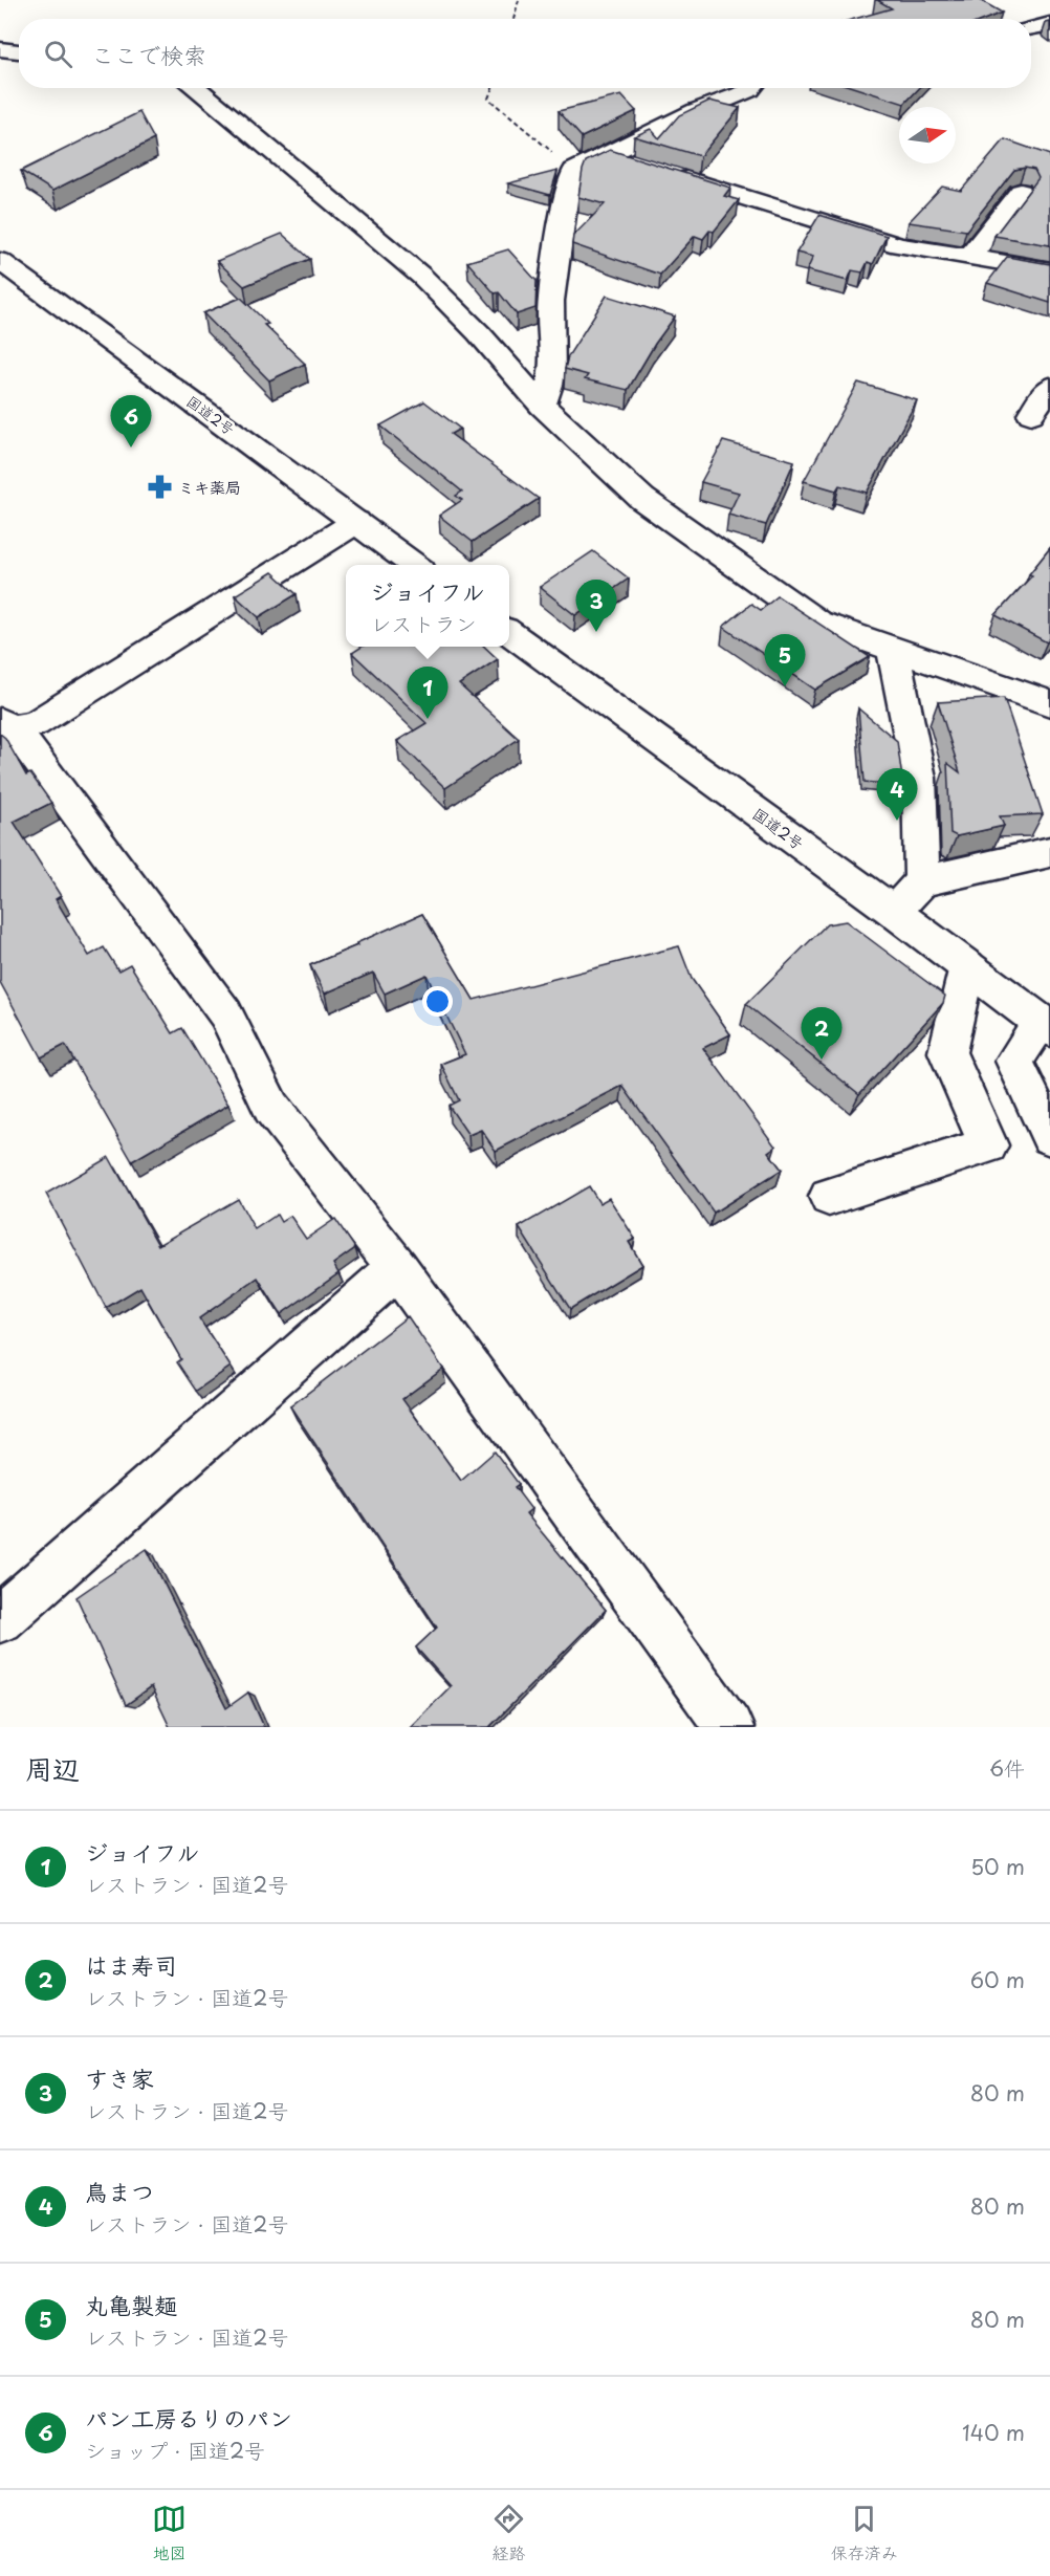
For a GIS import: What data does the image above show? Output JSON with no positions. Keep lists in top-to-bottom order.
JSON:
{
  "streets": {
    "main road": ["国道2号"]
  },
  "places": {
    "pharmacy": ["ミキ薬局"]
  },
  "north": "right",
  "page": {
    "search": "ここで検索",
    "pins": [
      "6",
      "3",
      "5",
      "1",
      "4",
      "2"
    ],
    "popup": ["ジョイフル", "レストラン"],
    "heading": ["周辺", "6件"],
    "list": [
      {
        "mark": "1",
        "name": "ジョイフル",
        "note": "レストラン · 国道2号",
        "value": "50 m"
      },
      {
        "mark": "2",
        "name": "はま寿司",
        "note": "レストラン · 国道2号",
        "value": "60 m"
      },
      {
        "mark": "3",
        "name": "すき家",
        "note": "レストラン · 国道2号",
        "value": "80 m"
      },
      {
        "mark": "4",
        "name": "鳥まつ",
        "note": "レストラン · 国道2号",
        "value": "80 m"
      },
      {
        "mark": "5",
        "name": "丸亀製麺",
        "note": "レストラン · 国道2号",
        "value": "80 m"
      },
      {
        "mark": "6",
        "name": "パン工房るりのパン",
        "note": "ショップ · 国道2号",
        "value": "140 m"
      }
    ],
    "nav": ["地図", "経路", "保存済み"]
  }
}
